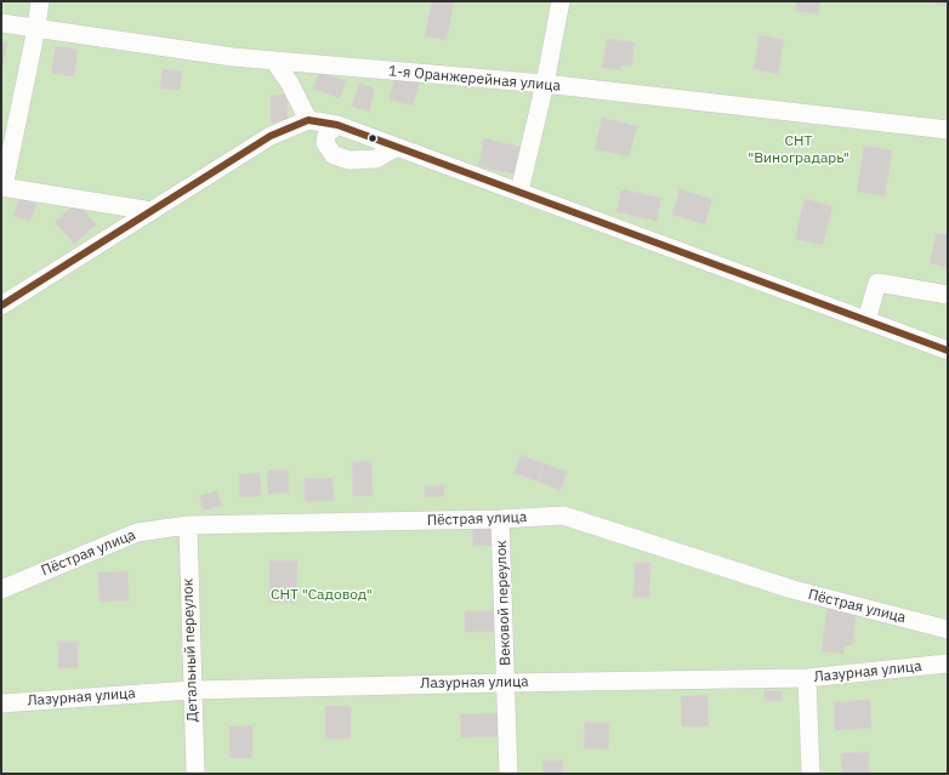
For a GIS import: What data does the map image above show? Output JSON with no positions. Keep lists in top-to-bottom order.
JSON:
{
  "streets": {
    "street": [
      "1-я Оранжерейная улица",
      "Пёстрая улица",
      "Вековой переулок",
      "Детальный переулок",
      "Лазурная улица"
    ]
  },
  "crossings": [
    ["Пёстрая улица", "Вековой переулок"],
    ["Пёстрая улица", "Детальный переулок"],
    ["Вековой переулок", "Лазурная улица"],
    ["Детальный переулок", "Лазурная улица"]
  ],
  "parks": ["СНТ \"Виноградарь\"", "СНТ \"Садовод\""]
}
